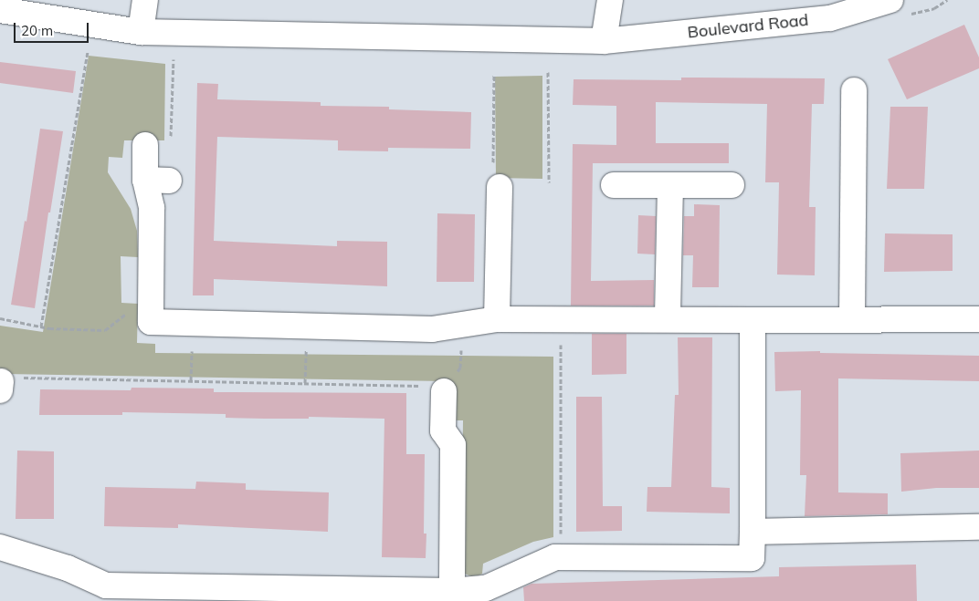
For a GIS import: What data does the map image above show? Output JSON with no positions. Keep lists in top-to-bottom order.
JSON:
{
  "streets": {
    "street": ["Boulevard Road"]
  },
  "scale_bar": "20 m"
}
